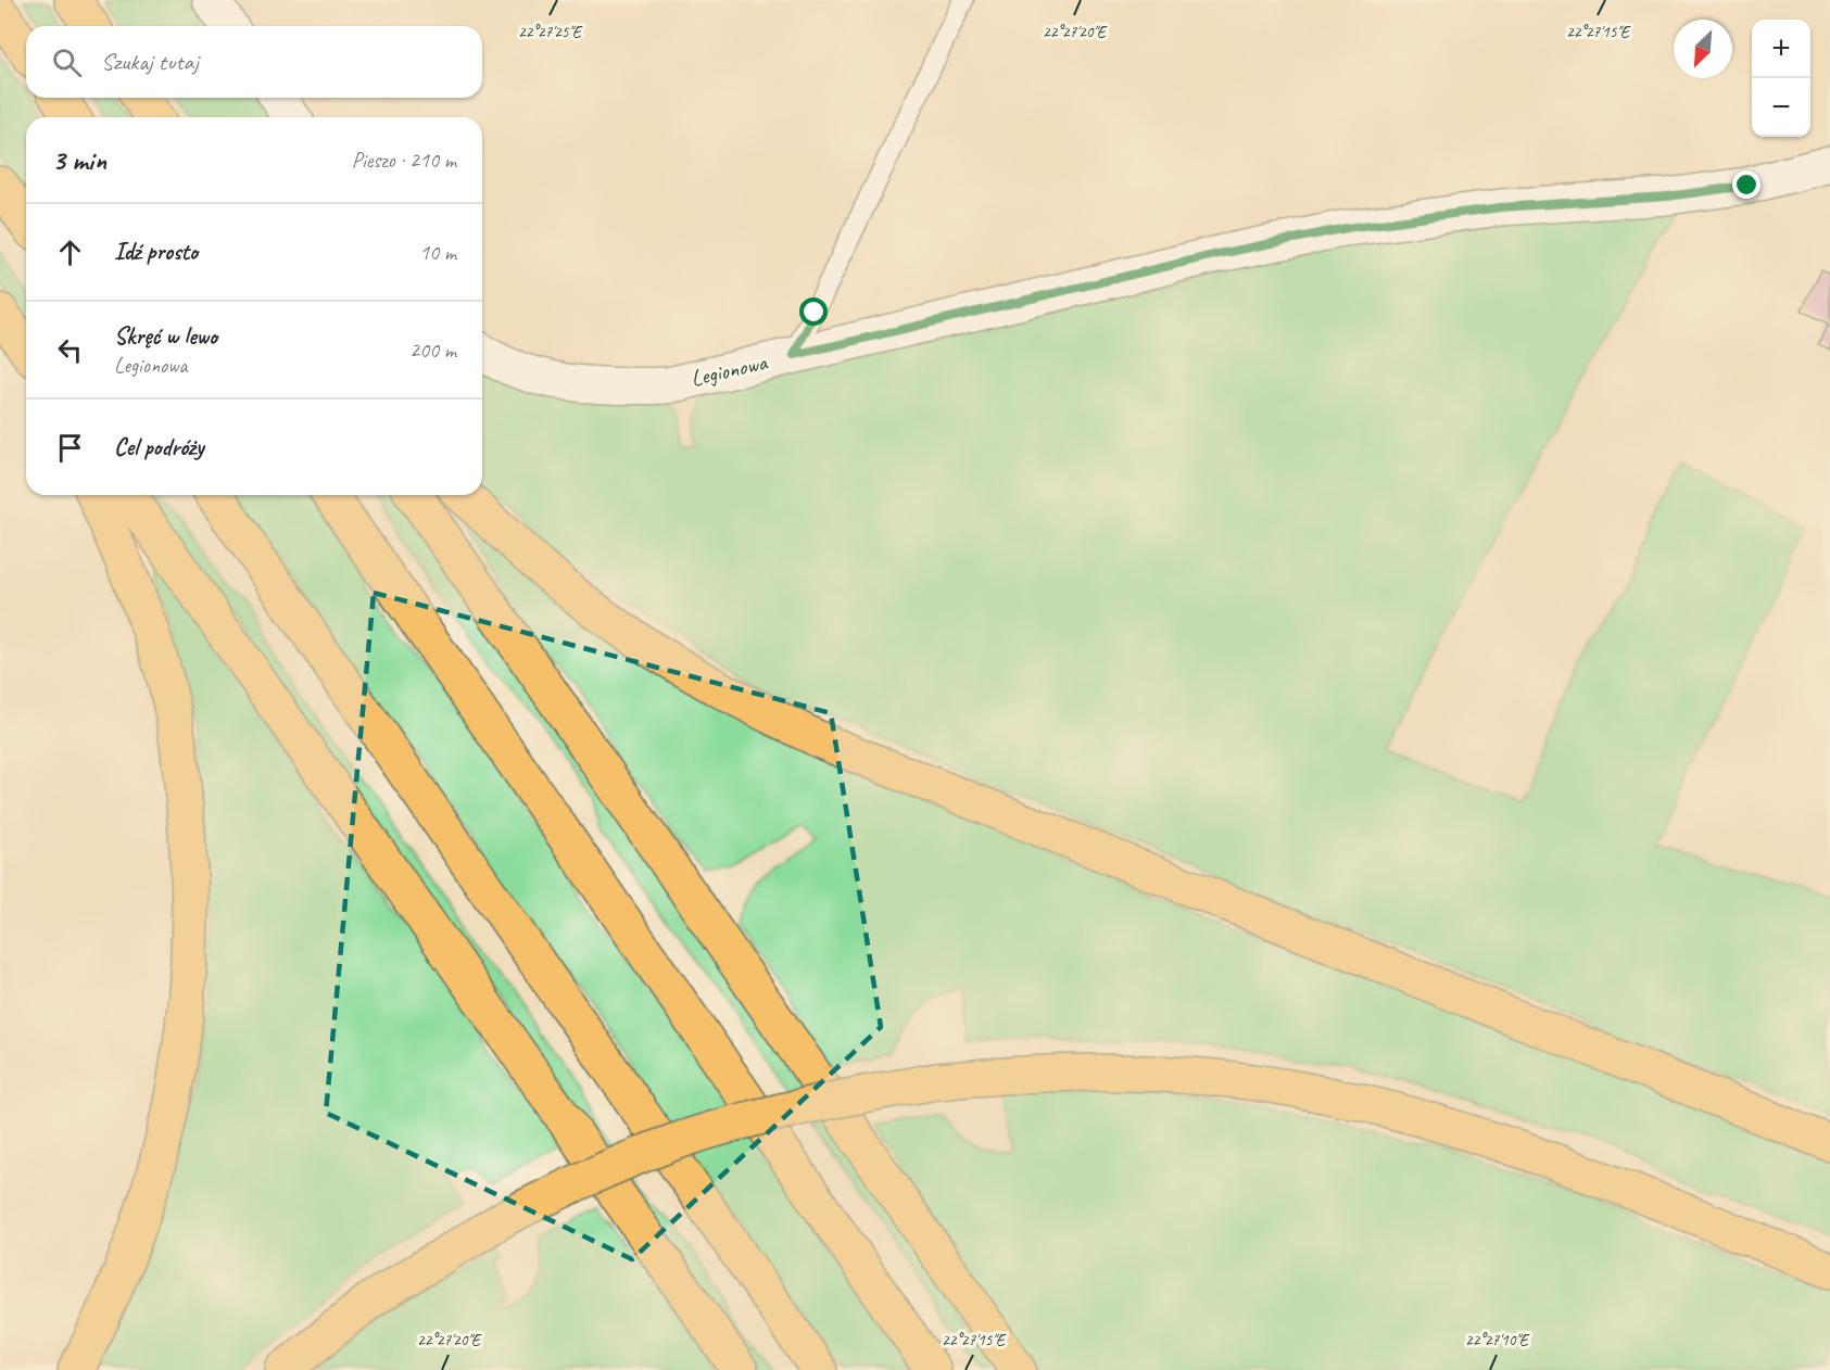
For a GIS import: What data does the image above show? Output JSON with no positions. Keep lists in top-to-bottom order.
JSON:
{
  "streets": {
    "street": ["Legionowa"]
  },
  "north": "bottom left",
  "page": {
    "map_buttons": ["+", "−"],
    "search": "Szukaj tutaj",
    "heading": ["3 min", "Pieszo · 210 m"],
    "list": [
      ["Idź prosto", "10 m"],
      ["Skręć w lewo", "Legionowa", "200 m"],
      "Cel podróży"
    ]
  },
  "coordinates": [
    "22°27'25\"E",
    "22°27'20\"E",
    "22°27'15\"E",
    "22°27'10\"E"
  ]
}
